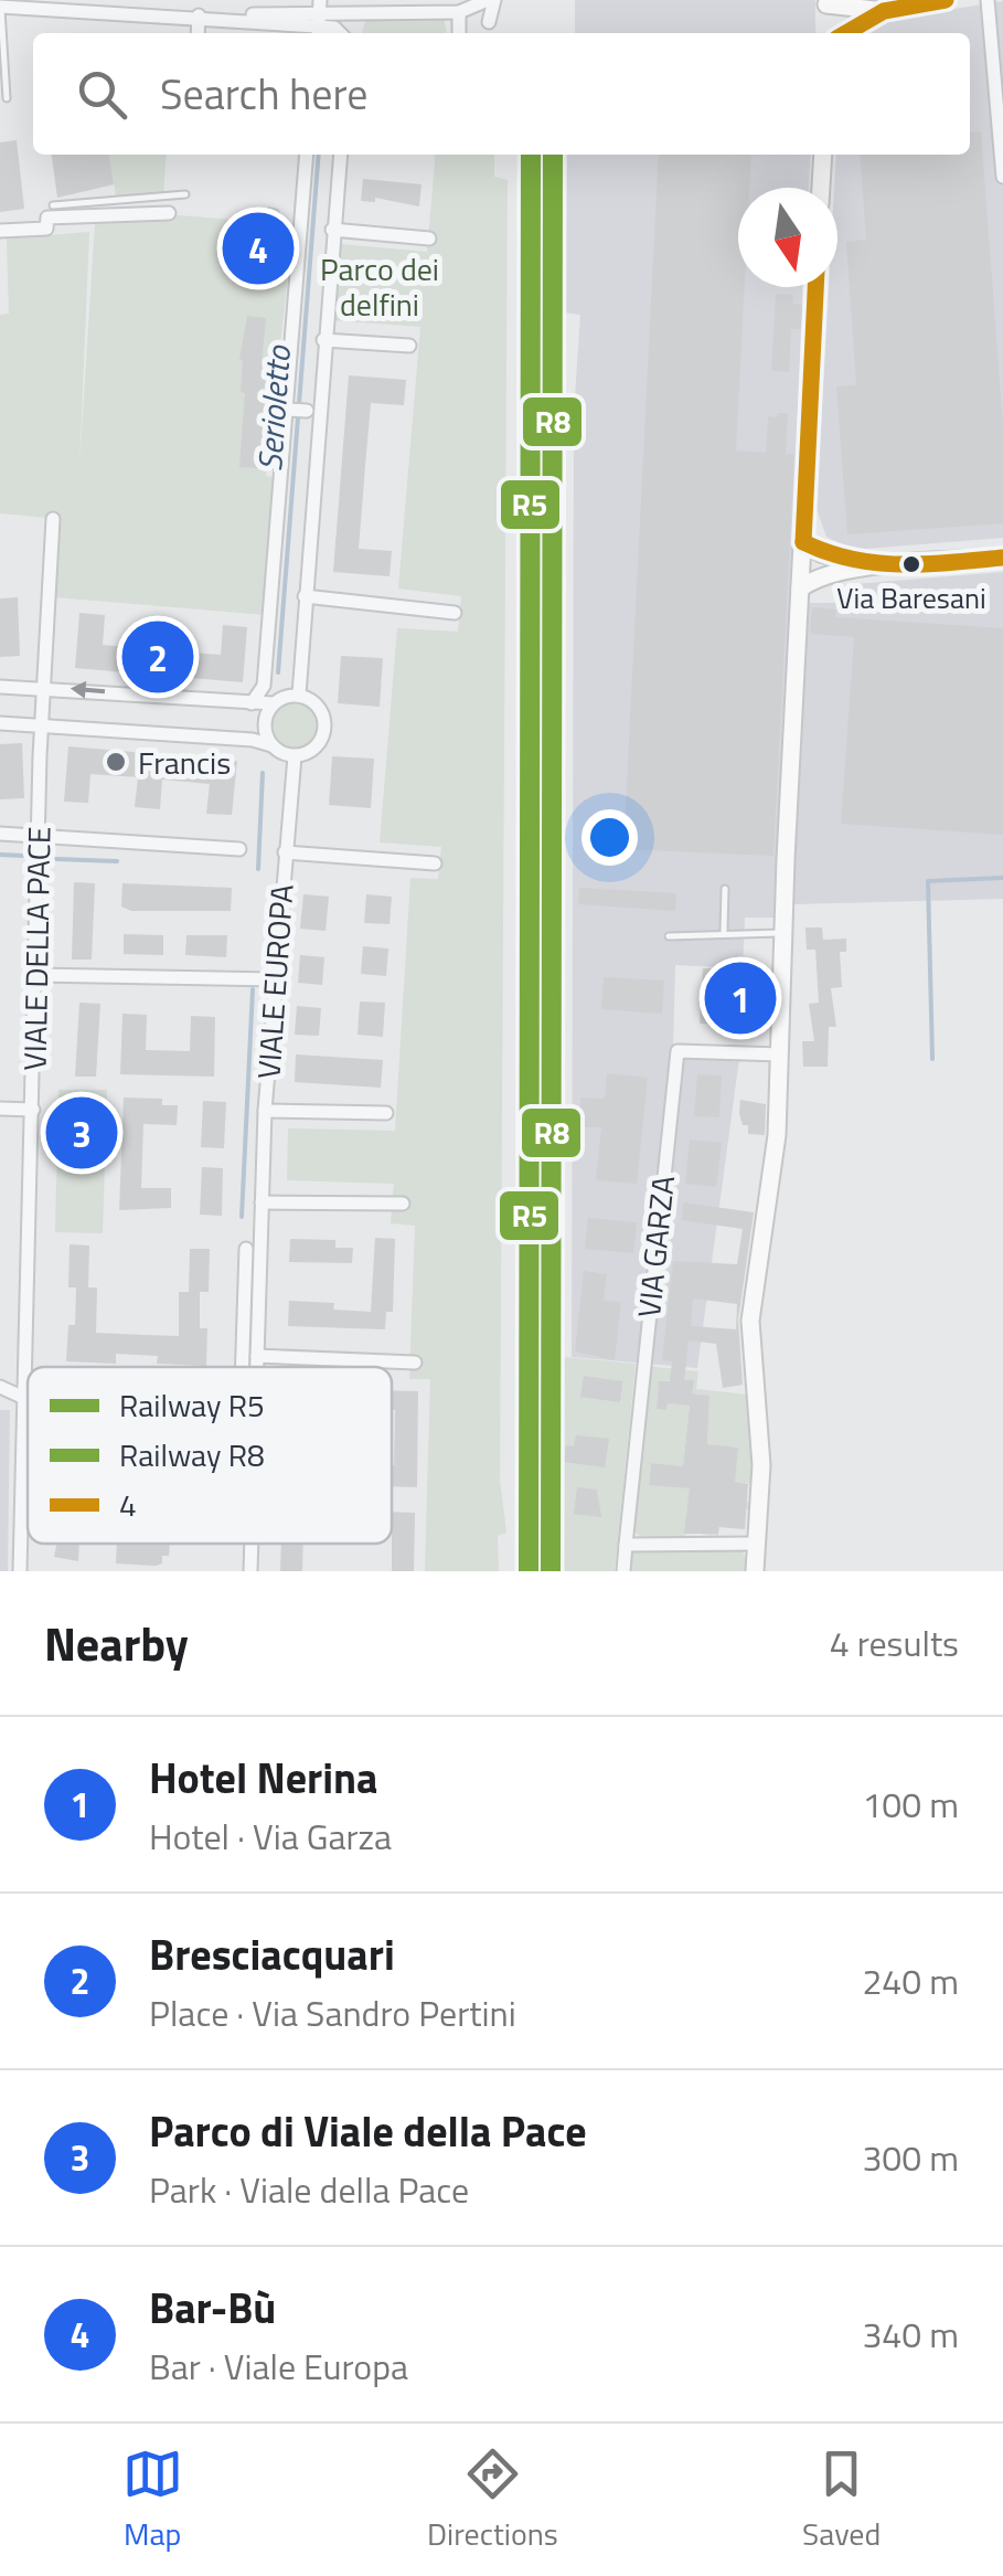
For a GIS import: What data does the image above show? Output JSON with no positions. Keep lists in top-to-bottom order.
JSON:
{
  "streets": {
    "street": ["VIALE DELLA PACE", "VIALE EUROPA", "VIA GARZA"]
  },
  "water": ["Serioletto"],
  "parks": ["Parco dei delfini"],
  "places": ["Via Baresani", "Francis"],
  "lines": ["transit line 4", "rail line R5", "rail line R8"],
  "legend": ["Railway R5", "Railway R8", "4"],
  "north": "bottom",
  "page": {
    "search": "Search here",
    "pins": [
      "4",
      "2",
      "1",
      "3"
    ],
    "heading": ["Nearby", "4 results"],
    "list": [
      {
        "mark": "1",
        "name": "Hotel Nerina",
        "note": "Hotel · Via Garza",
        "value": "100 m"
      },
      {
        "mark": "2",
        "name": "Bresciacquari",
        "note": "Place · Via Sandro Pertini",
        "value": "240 m"
      },
      {
        "mark": "3",
        "name": "Parco di Viale della Pace",
        "note": "Park · Viale della Pace",
        "value": "300 m"
      },
      {
        "mark": "4",
        "name": "Bar-Bù",
        "note": "Bar · Viale Europa",
        "value": "340 m"
      }
    ],
    "nav": ["Map", "Directions", "Saved"]
  }
}
